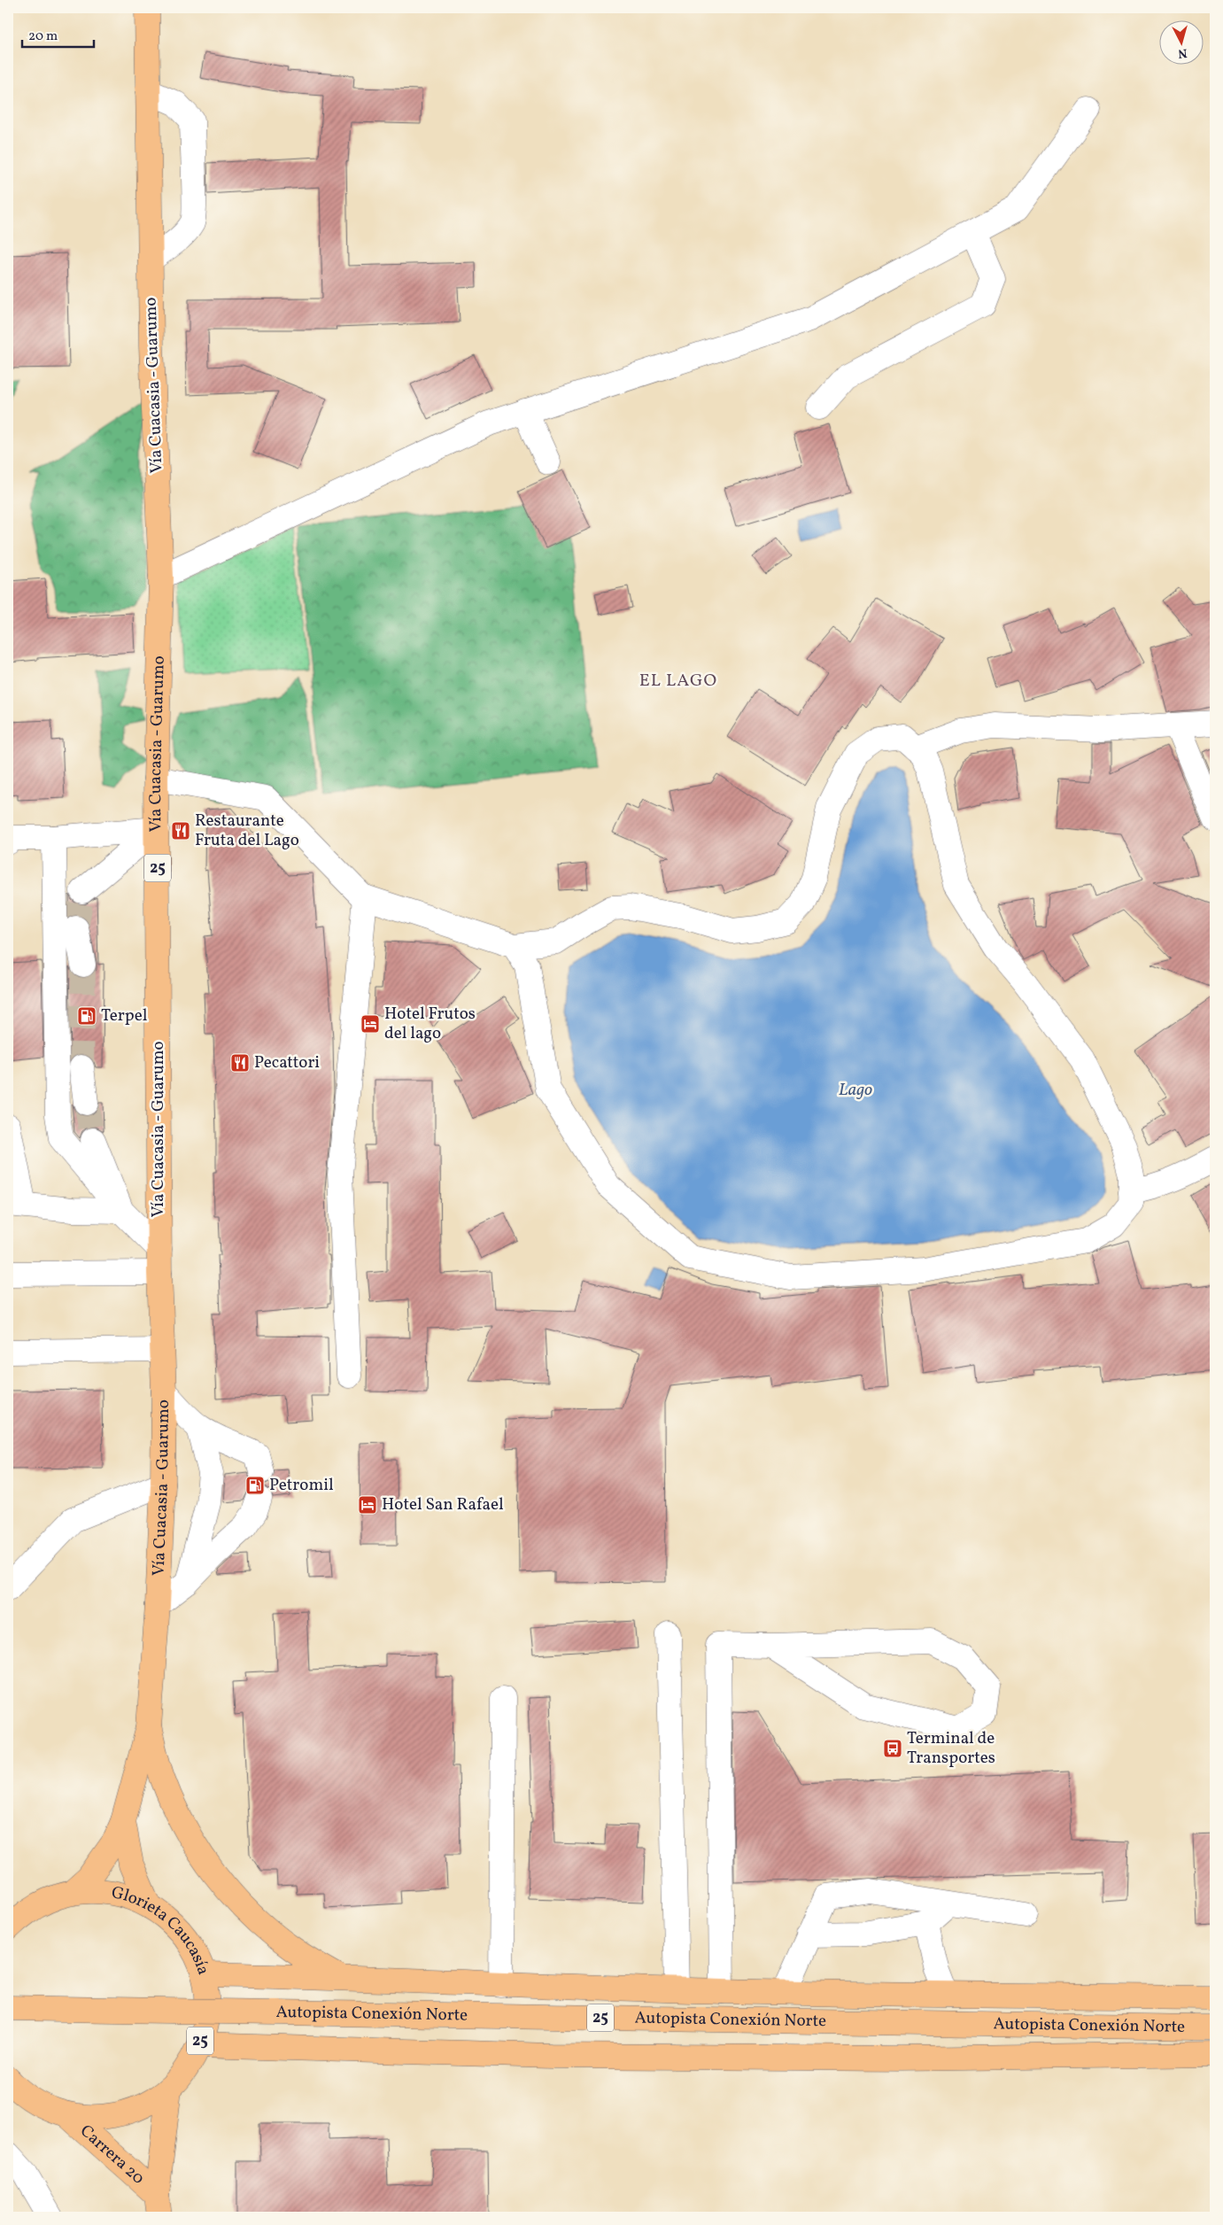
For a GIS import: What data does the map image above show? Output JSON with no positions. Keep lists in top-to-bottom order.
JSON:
{
  "streets": {
    "main road": [
      "Vía Cuacasia - Guarumo",
      "25",
      "Glorieta Caucasía",
      "Autopista Conexión Norte",
      "Carrera 20"
    ]
  },
  "crossings": [
    ["Vía Cuacasia - Guarumo", "Glorieta Caucasía"],
    ["Glorieta Caucasía", "Carrera 20"]
  ],
  "districts": ["EL LAGO"],
  "water": ["Lago"],
  "places": {
    "restaurant": ["Restaurante Fruta del Lago", "Pecattori"],
    "fuel station": ["Terpel", "Petromil"],
    "hotel": ["Hotel Frutos del lago", "Hotel San Rafael"],
    "bus stop": ["Terminal de Transportes"]
  },
  "scale_bar": "20 m",
  "north": "bottom"
}
